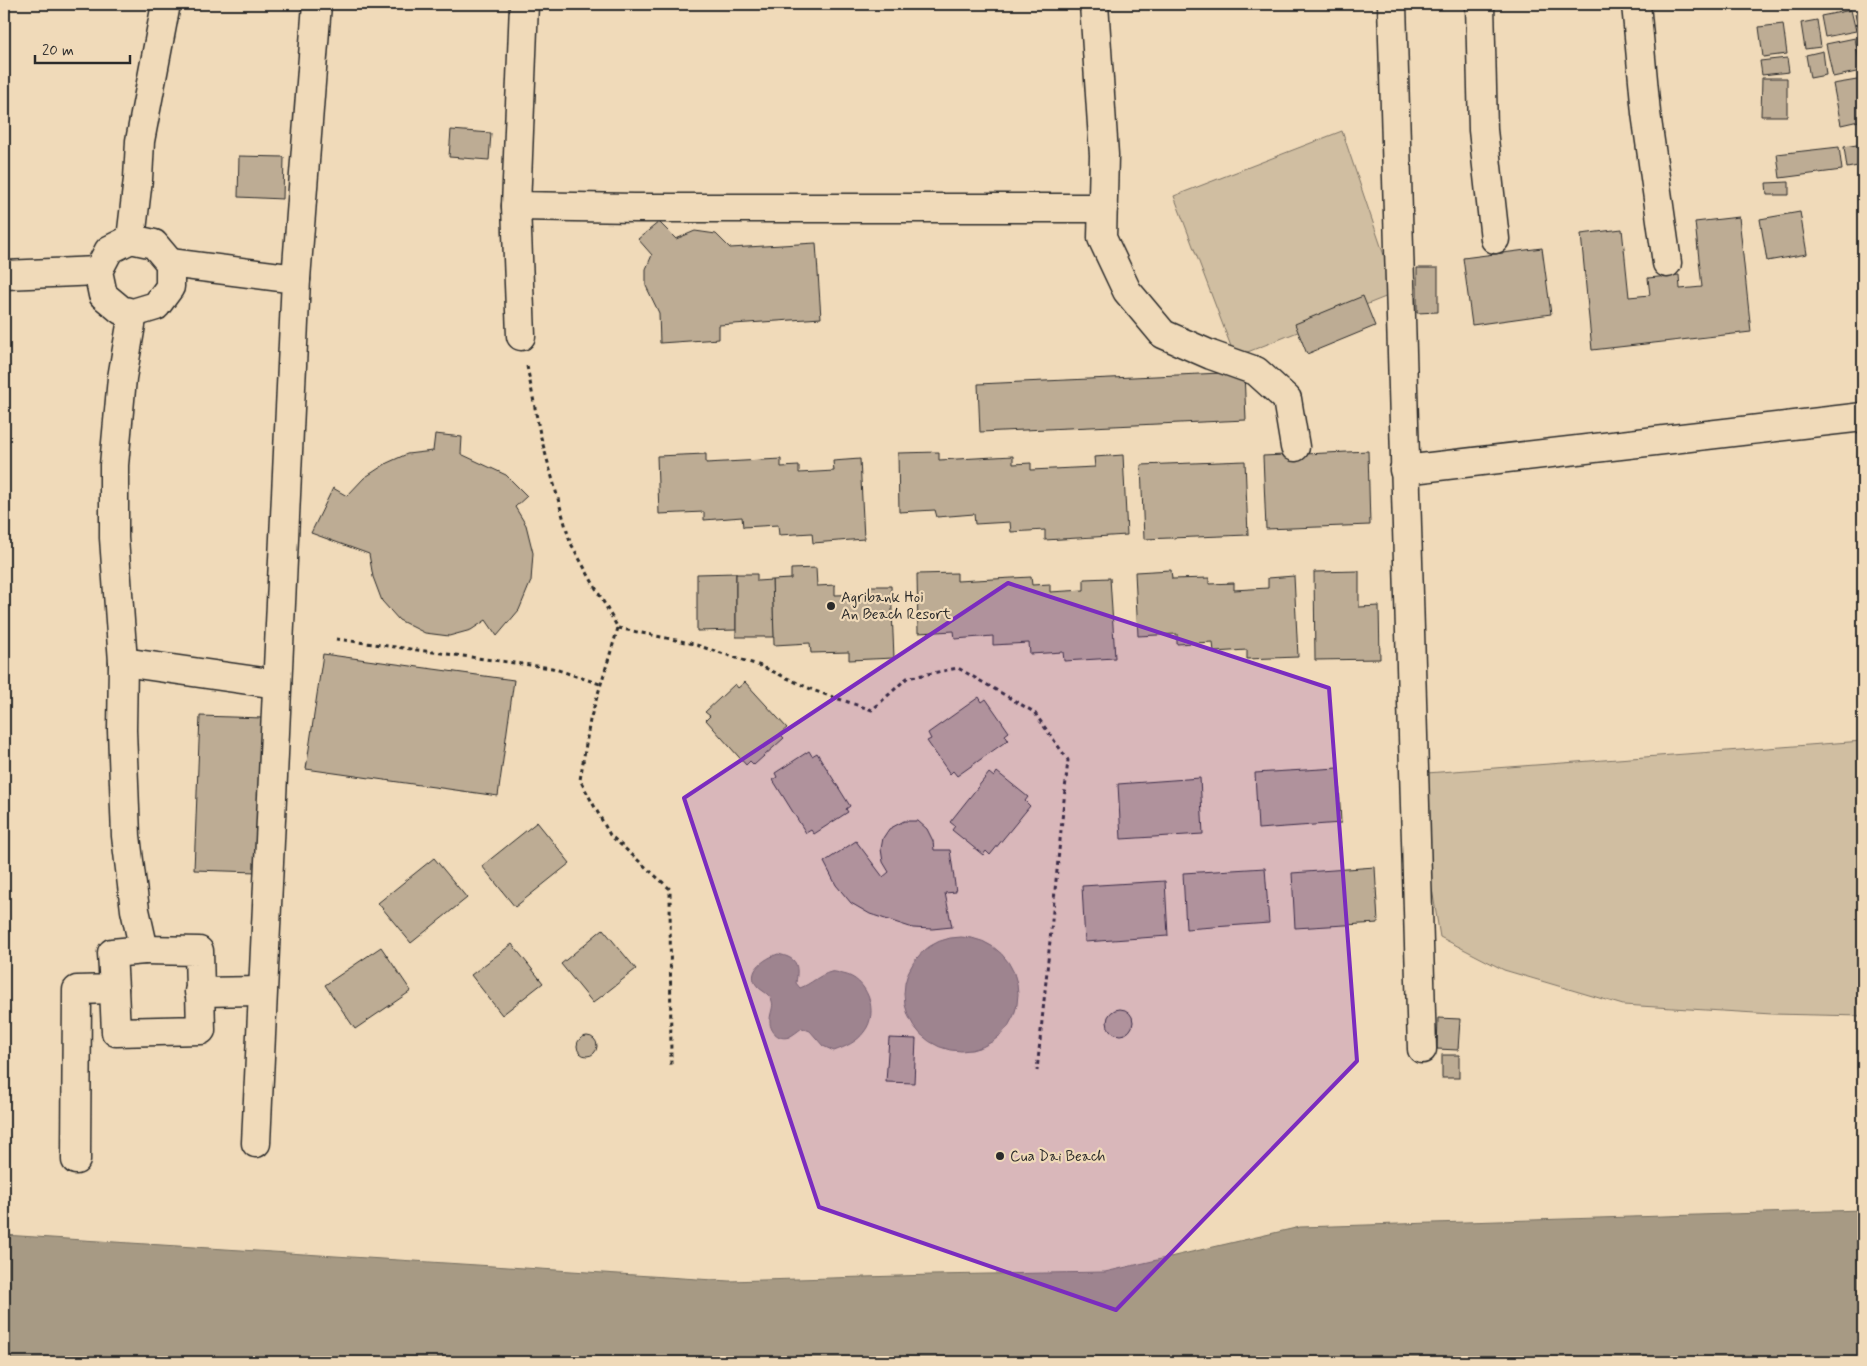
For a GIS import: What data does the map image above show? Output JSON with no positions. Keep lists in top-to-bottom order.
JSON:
{
  "places": ["Agribank Hoi An Beach Resort", "Cua Dai Beach"],
  "scale_bar": "20 m"
}
